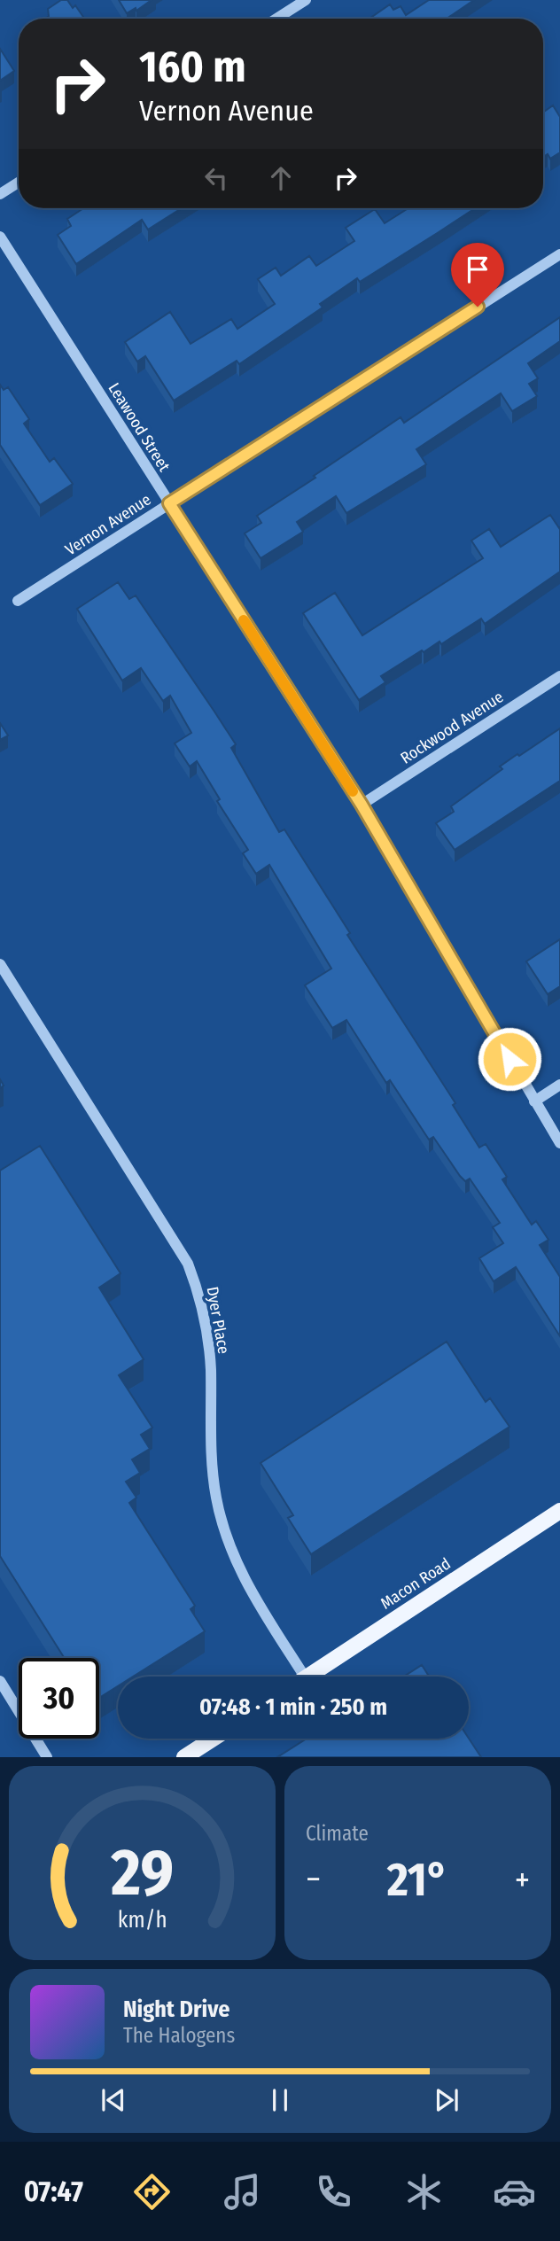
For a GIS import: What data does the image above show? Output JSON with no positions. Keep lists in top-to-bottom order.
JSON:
{
  "streets": {
    "main road": ["Macon Road"],
    "street": [
      "Leawood Street",
      "Vernon Avenue",
      "Rockwood Avenue",
      "Dyer Place"
    ]
  },
  "crossings": [
    ["Leawood Street", "Vernon Avenue"],
    ["Leawood Street", "Rockwood Avenue"]
  ],
  "page": {
    "turn": ["160 m", "Vernon Avenue"],
    "limit": "30",
    "trip": "07:48 · 1 min · 250 m",
    "tile": "Climate",
    "heat": ["−", "21°", "+"],
    "song": ["Night Drive", "The Halogens"],
    "tabs": "07:47",
    "gauge": ["29", "km/h"]
  }
}
